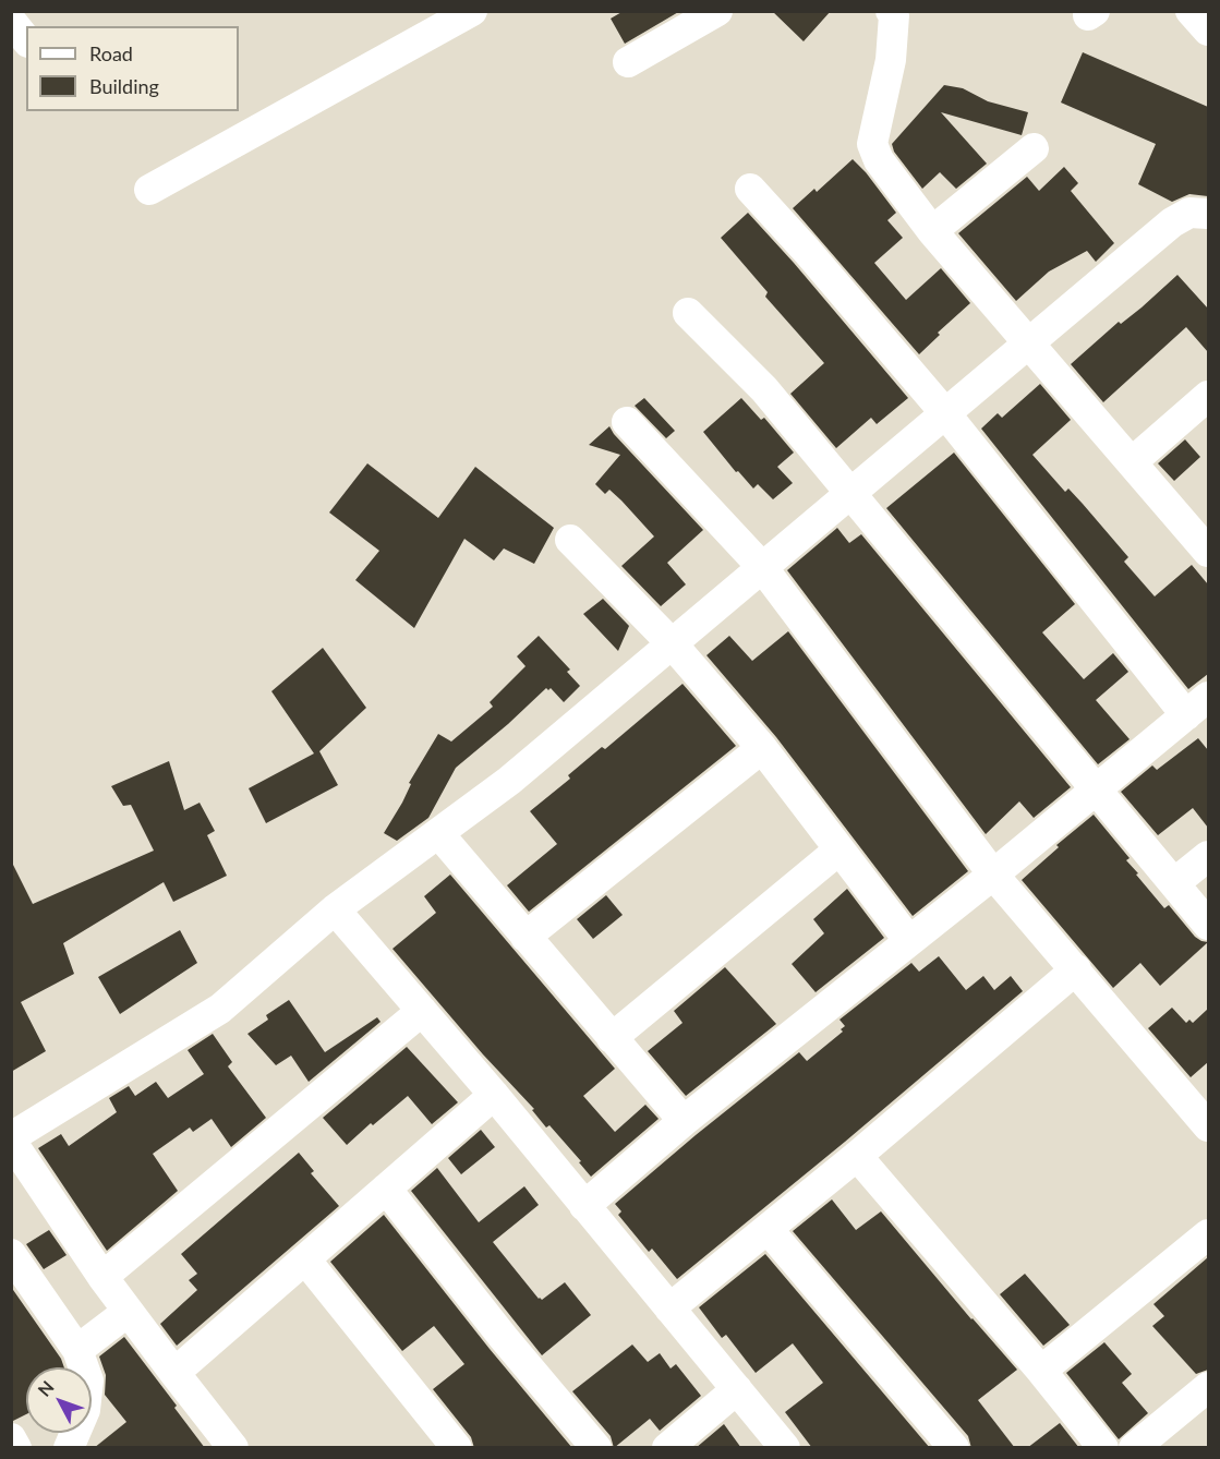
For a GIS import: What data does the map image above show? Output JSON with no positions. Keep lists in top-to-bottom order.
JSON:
{
  "legend": ["Road", "Building"],
  "north": "top left"
}
